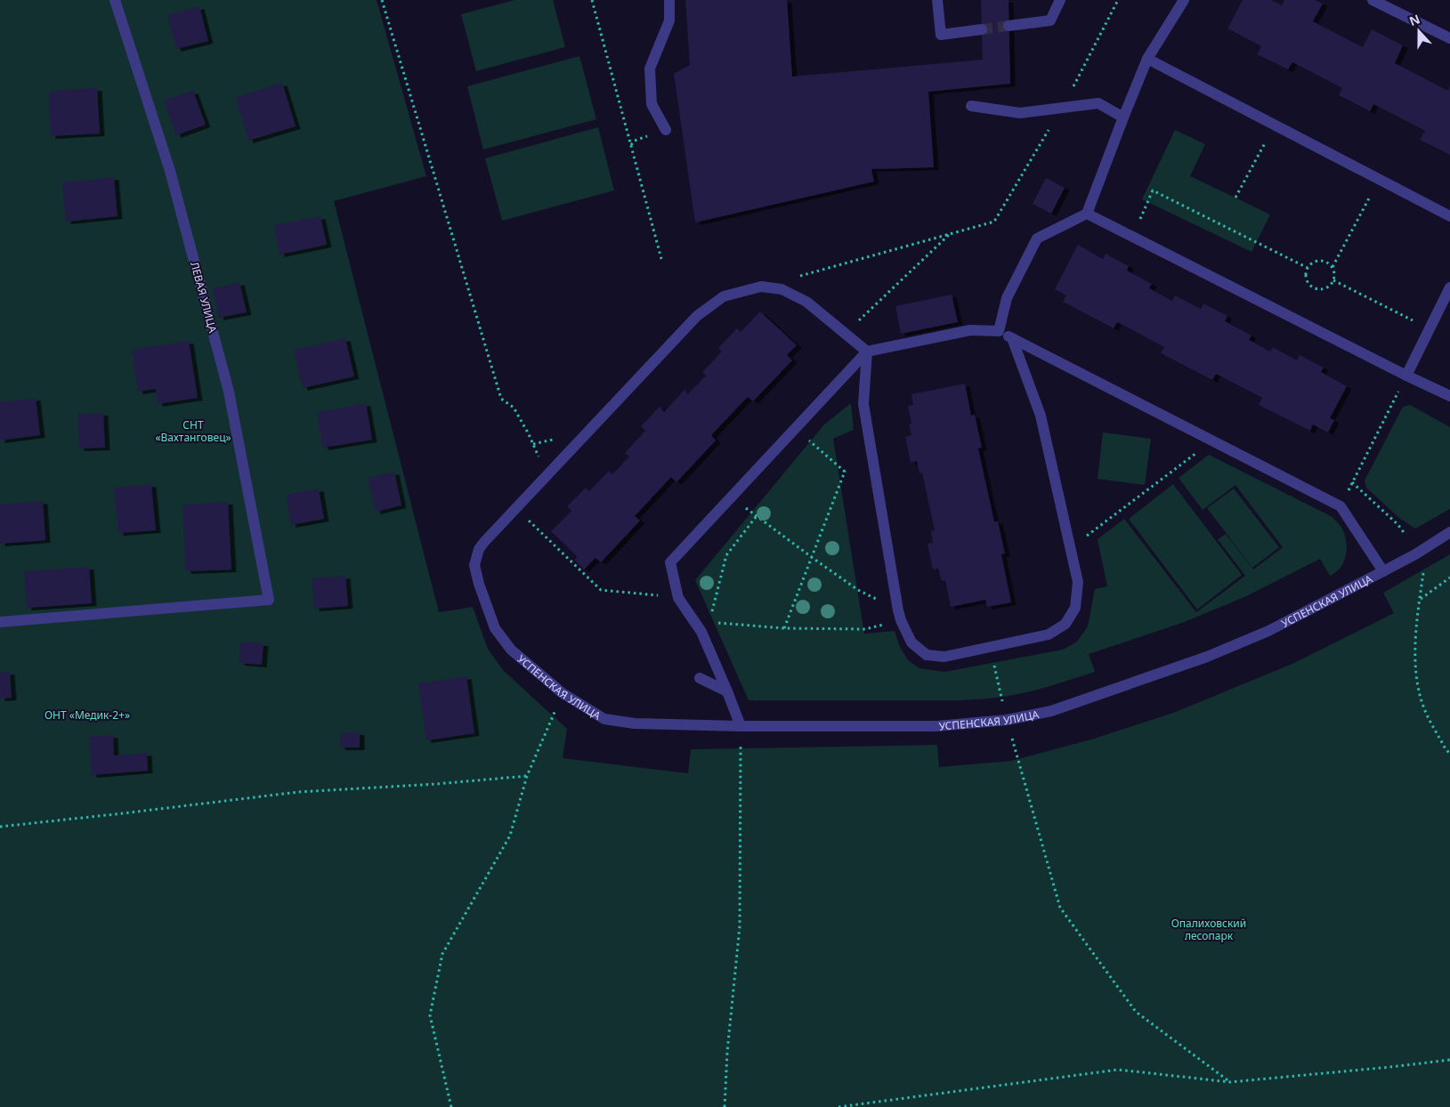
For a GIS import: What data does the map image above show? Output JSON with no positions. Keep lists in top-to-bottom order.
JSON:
{
  "streets": {
    "street": ["ЛЕВАЯ УЛИЦА", "УСПЕНСКАЯ УЛИЦА"]
  },
  "parks": ["СНТ «Вахтанговец»", "ОНТ «Медик-2+»", "Опалиховский лесопарк"],
  "north": "top"
}
